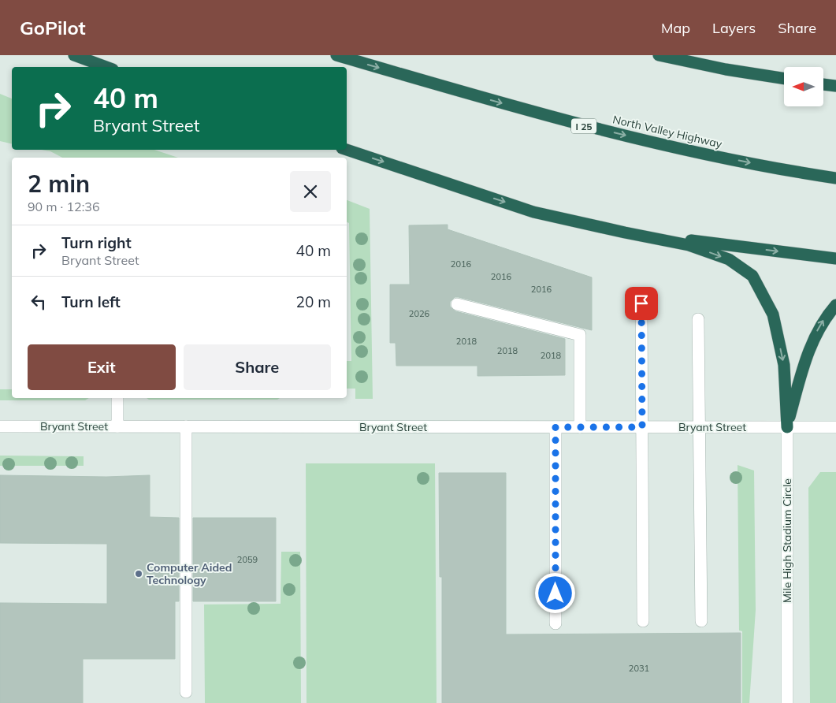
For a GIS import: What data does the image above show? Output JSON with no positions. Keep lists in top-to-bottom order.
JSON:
{
  "streets": {
    "highway": ["I 25", "North Valley Highway"],
    "street": ["Bryant Street", "Mile High Stadium Circle"]
  },
  "crossings": [
    ["Bryant Street", "Mile High Stadium Circle"]
  ],
  "places": ["Computer Aided Technology"],
  "house_numbers": [
    "2016",
    "2016",
    "2016",
    "2026",
    "2018",
    "2018",
    "2018",
    "2059",
    "2031"
  ],
  "north": "left",
  "page": {
    "header": "GoPilot",
    "nav": ["Map", "Layers", "Share"],
    "turn": ["40 m", "Bryant Street"],
    "heading": ["2 min", "90 m · 12:36"],
    "list": [
      {
        "name": "Turn right",
        "note": "Bryant Street",
        "value": "40 m"
      },
      {
        "name": "Turn left",
        "value": "20 m"
      }
    ],
    "buttons": ["Exit", "Share"]
  }
}
